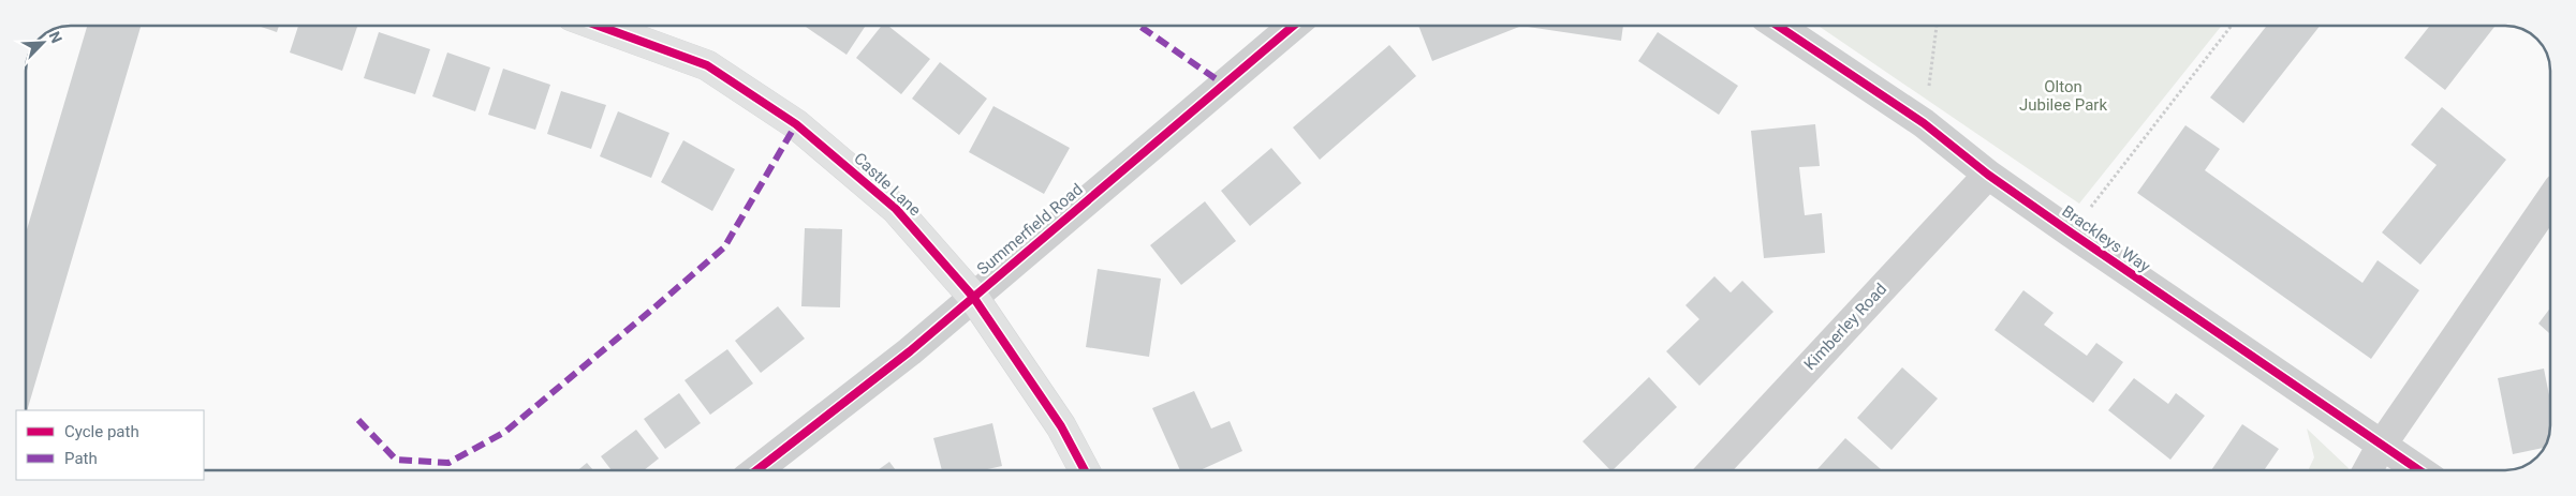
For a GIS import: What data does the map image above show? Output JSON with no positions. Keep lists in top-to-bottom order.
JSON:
{
  "streets": {
    "street": [
      "Castle Lane",
      "Summerfield Road",
      "Brackleys Way",
      "Kimberley Road"
    ]
  },
  "crossings": [
    ["Castle Lane", "Summerfield Road"],
    ["Brackleys Way", "Kimberley Road"]
  ],
  "parks": ["Olton Jubilee Park"],
  "legend": ["Cycle path", "Path"],
  "north": "top right"
}
